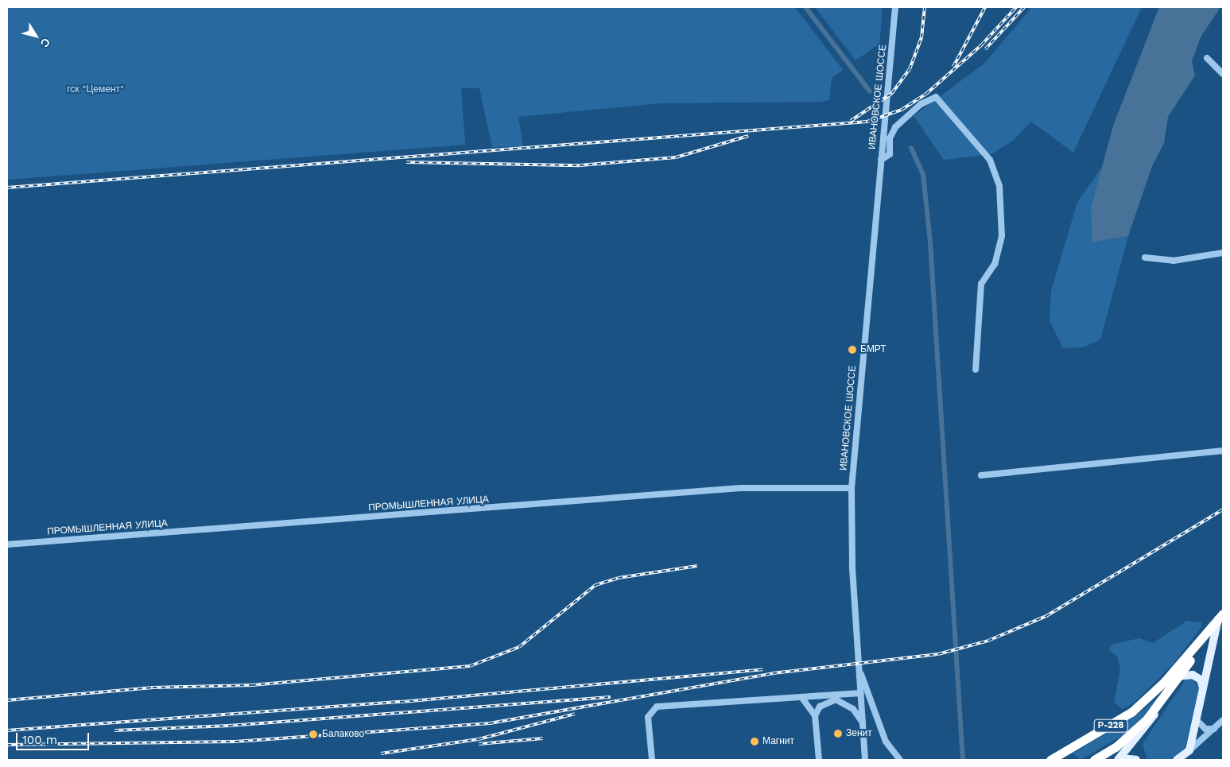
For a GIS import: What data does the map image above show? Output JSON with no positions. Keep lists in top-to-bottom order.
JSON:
{
  "streets": {
    "highway": ["Р-228"],
    "street": ["ИВАНОВСКОЕ ШОССЕ", "ПРОМЫШЛЕННАЯ УЛИЦА"]
  },
  "crossings": [
    ["ИВАНОВСКОЕ ШОССЕ", "ПРОМЫШЛЕННАЯ УЛИЦА"]
  ],
  "parks": ["гск \"Цемент\""],
  "places": [
    "БМРТ",
    "Зенит",
    "Балаково",
    "Магнит"
  ],
  "scale_bar": "100 m",
  "north": "bottom right"
}
